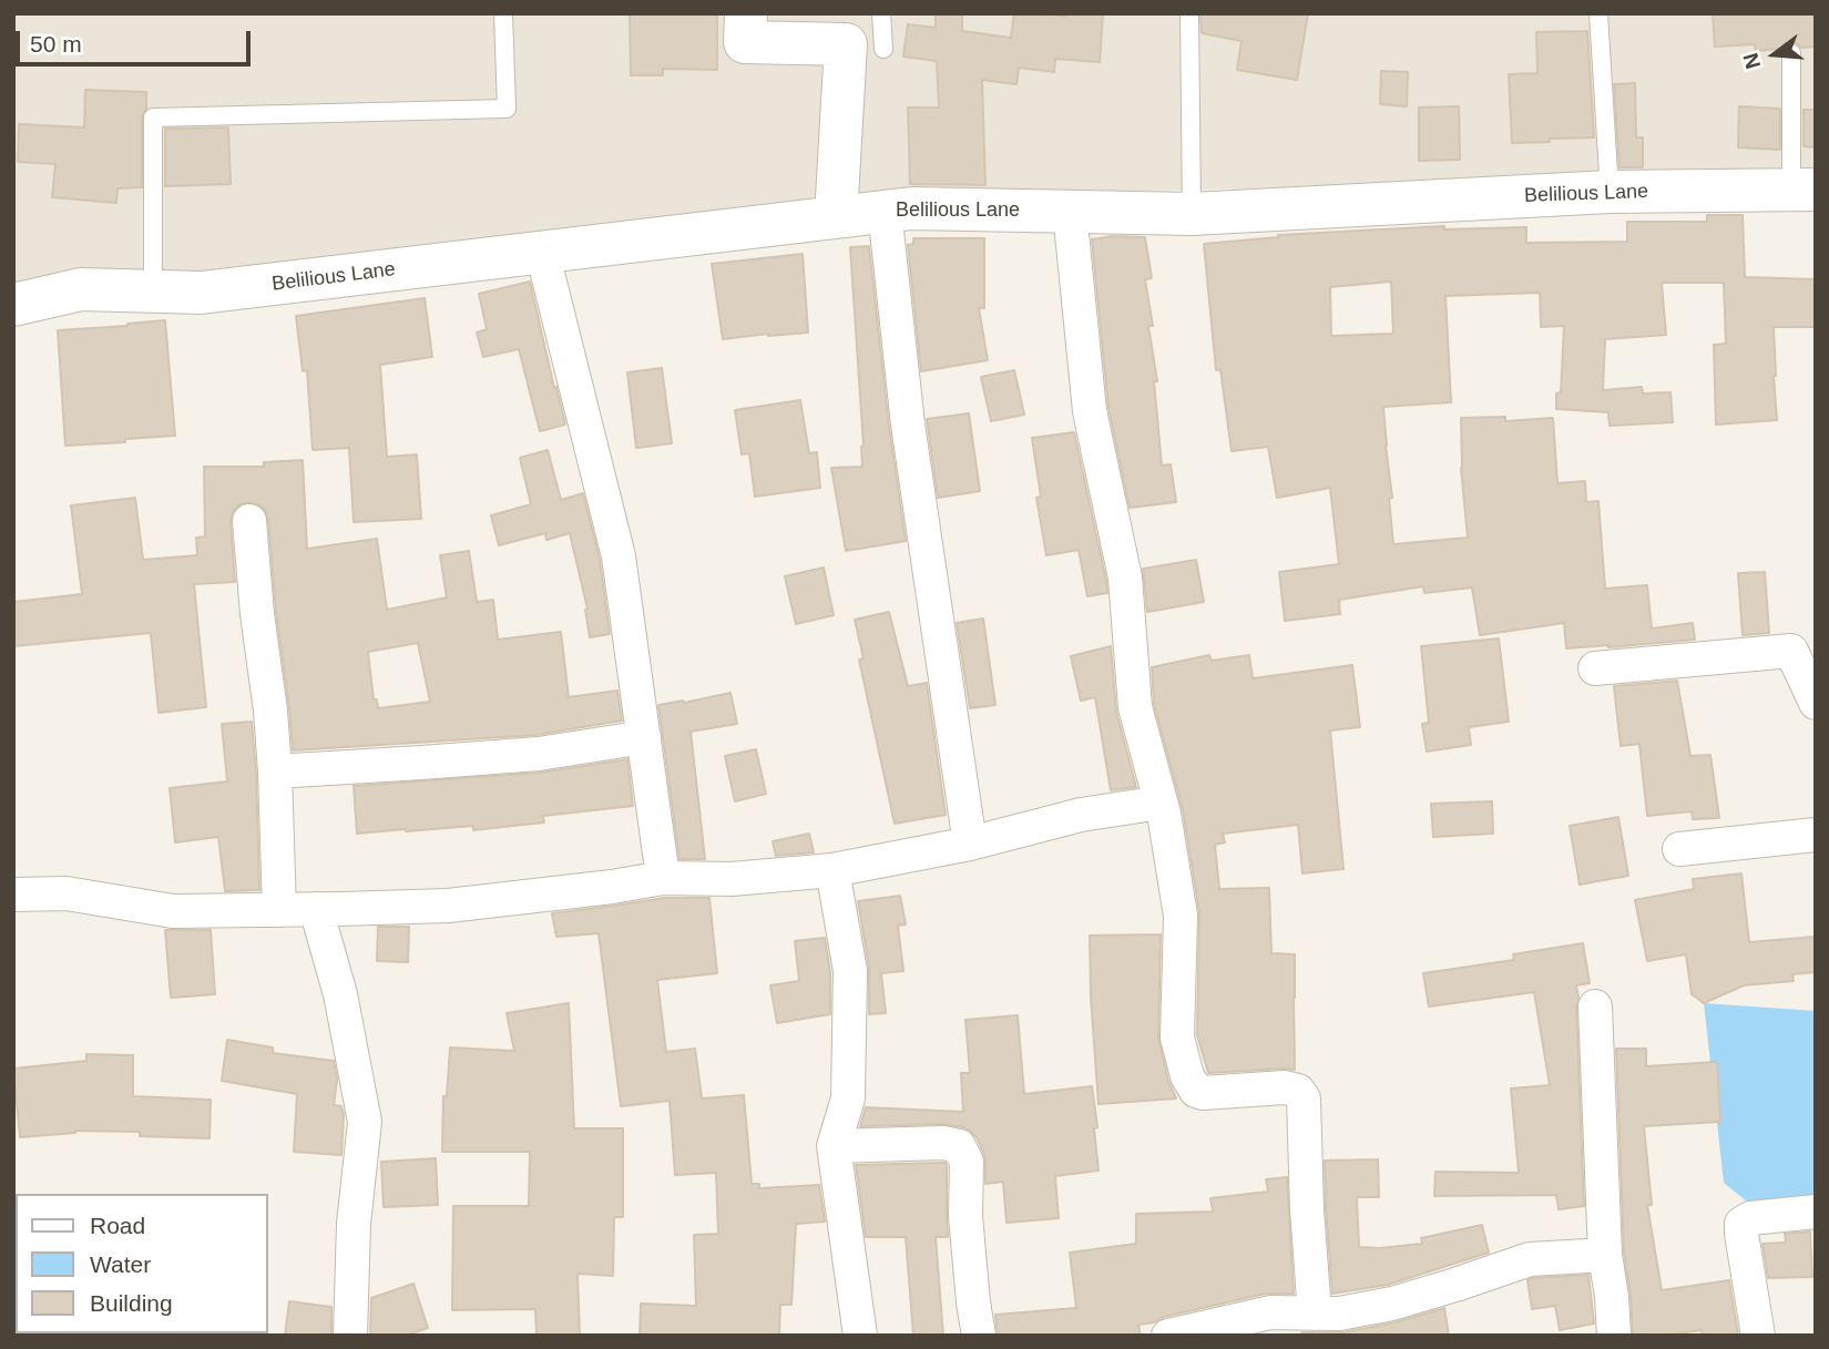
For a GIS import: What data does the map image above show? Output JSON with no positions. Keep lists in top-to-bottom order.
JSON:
{
  "streets": {
    "street": ["Belilious Lane"]
  },
  "legend": ["Road", "Water", "Building"],
  "scale_bar": "50 m",
  "north": "left"
}
